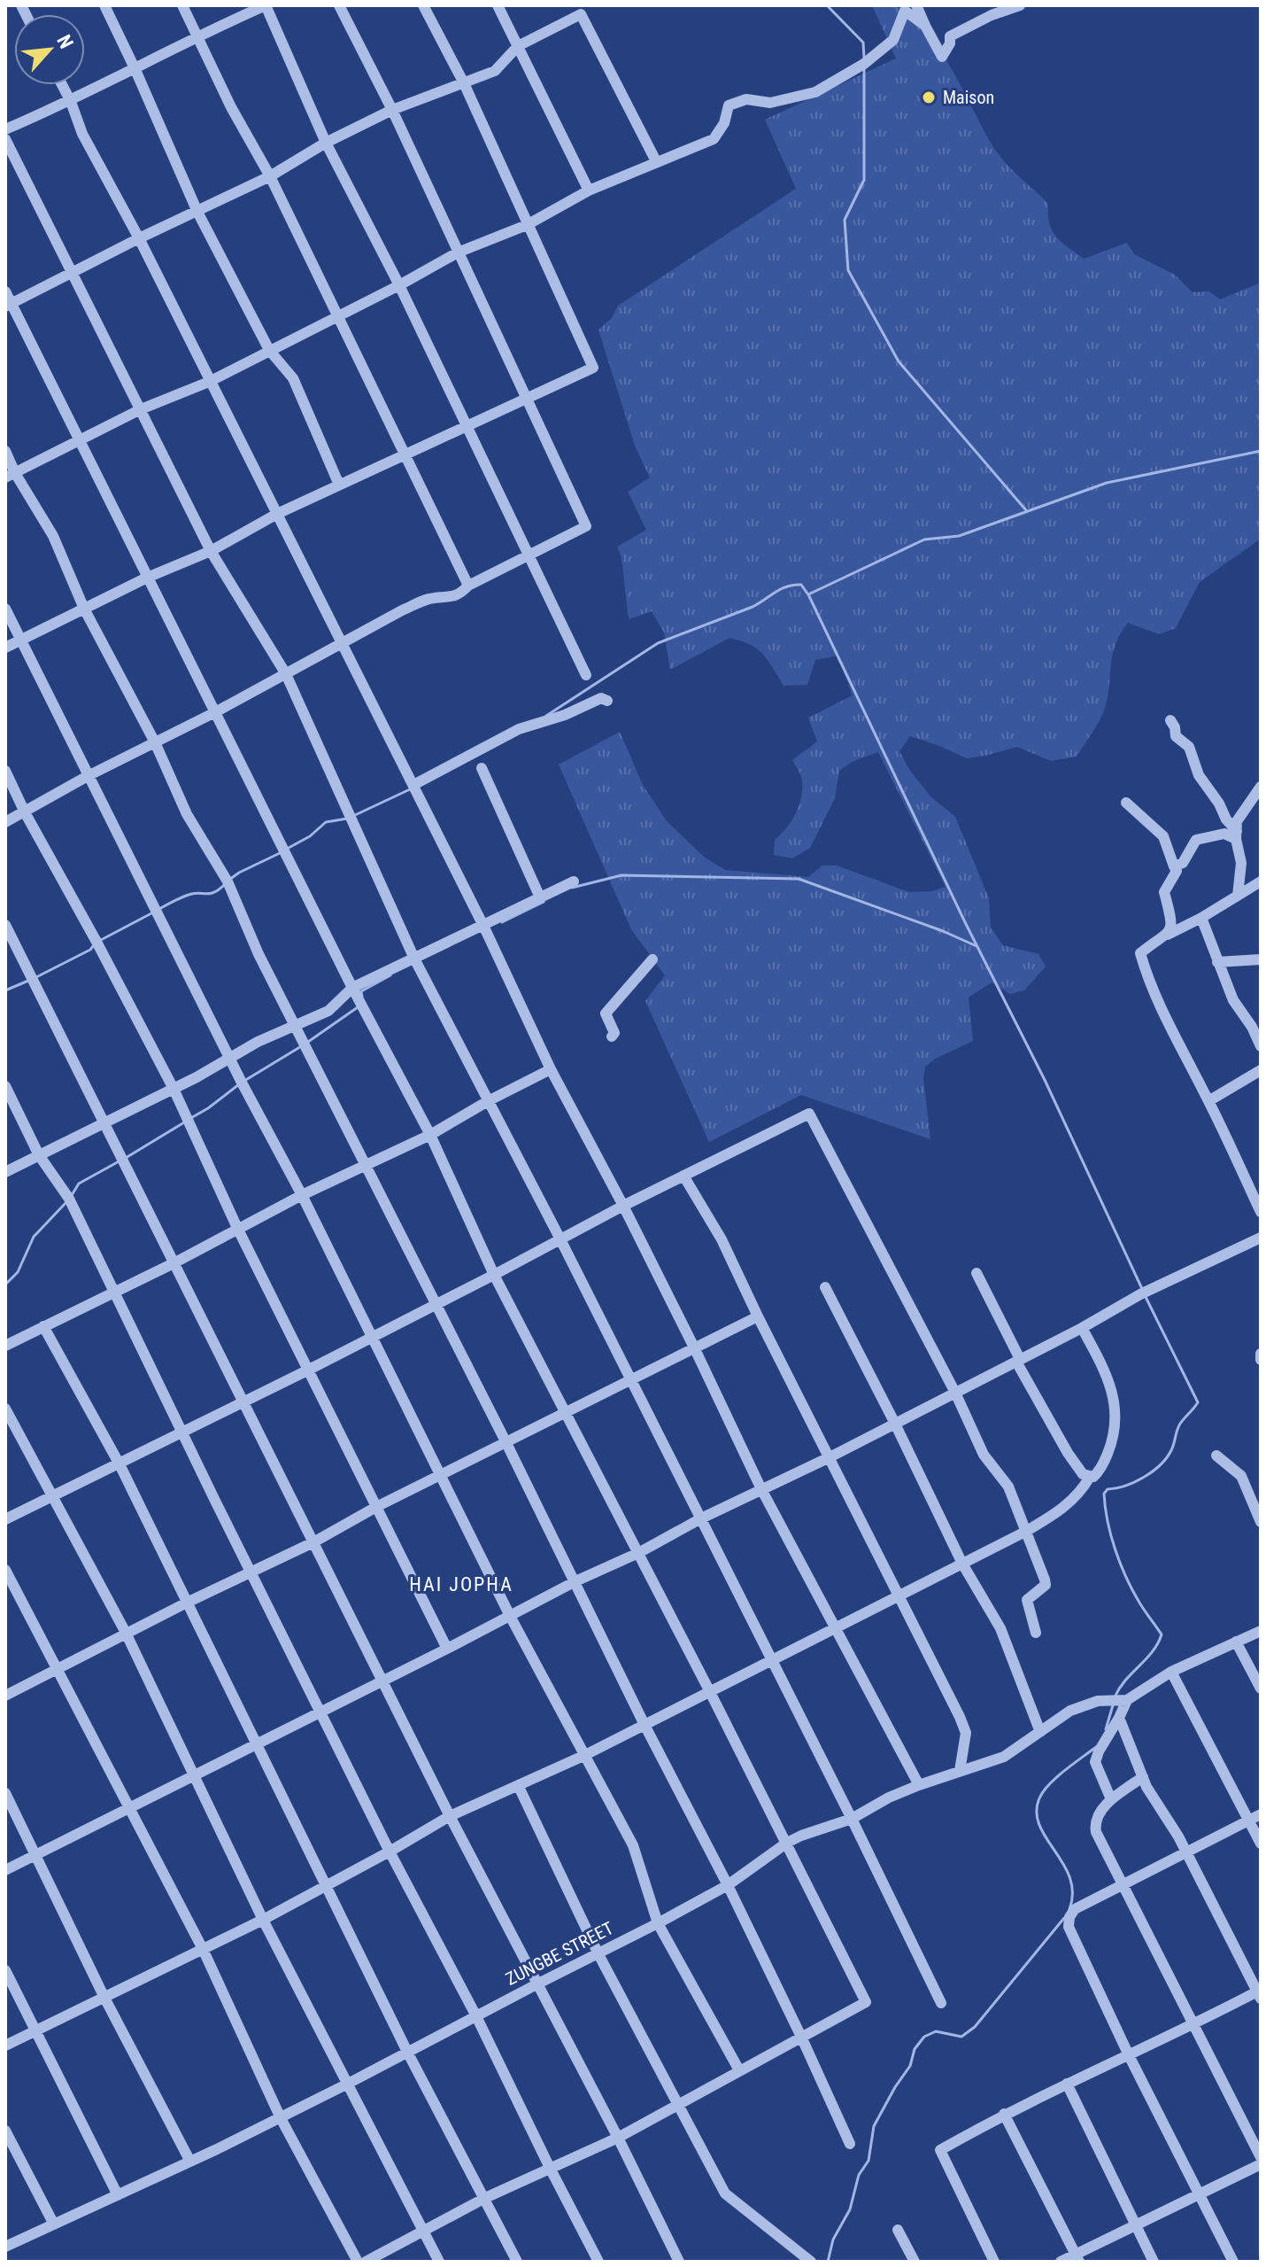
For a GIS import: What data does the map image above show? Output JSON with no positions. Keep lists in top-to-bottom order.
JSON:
{
  "streets": {
    "street": ["ZUNGBE STREET"]
  },
  "districts": ["HAI JOPHA"],
  "places": ["Maison"],
  "north": "top right"
}
